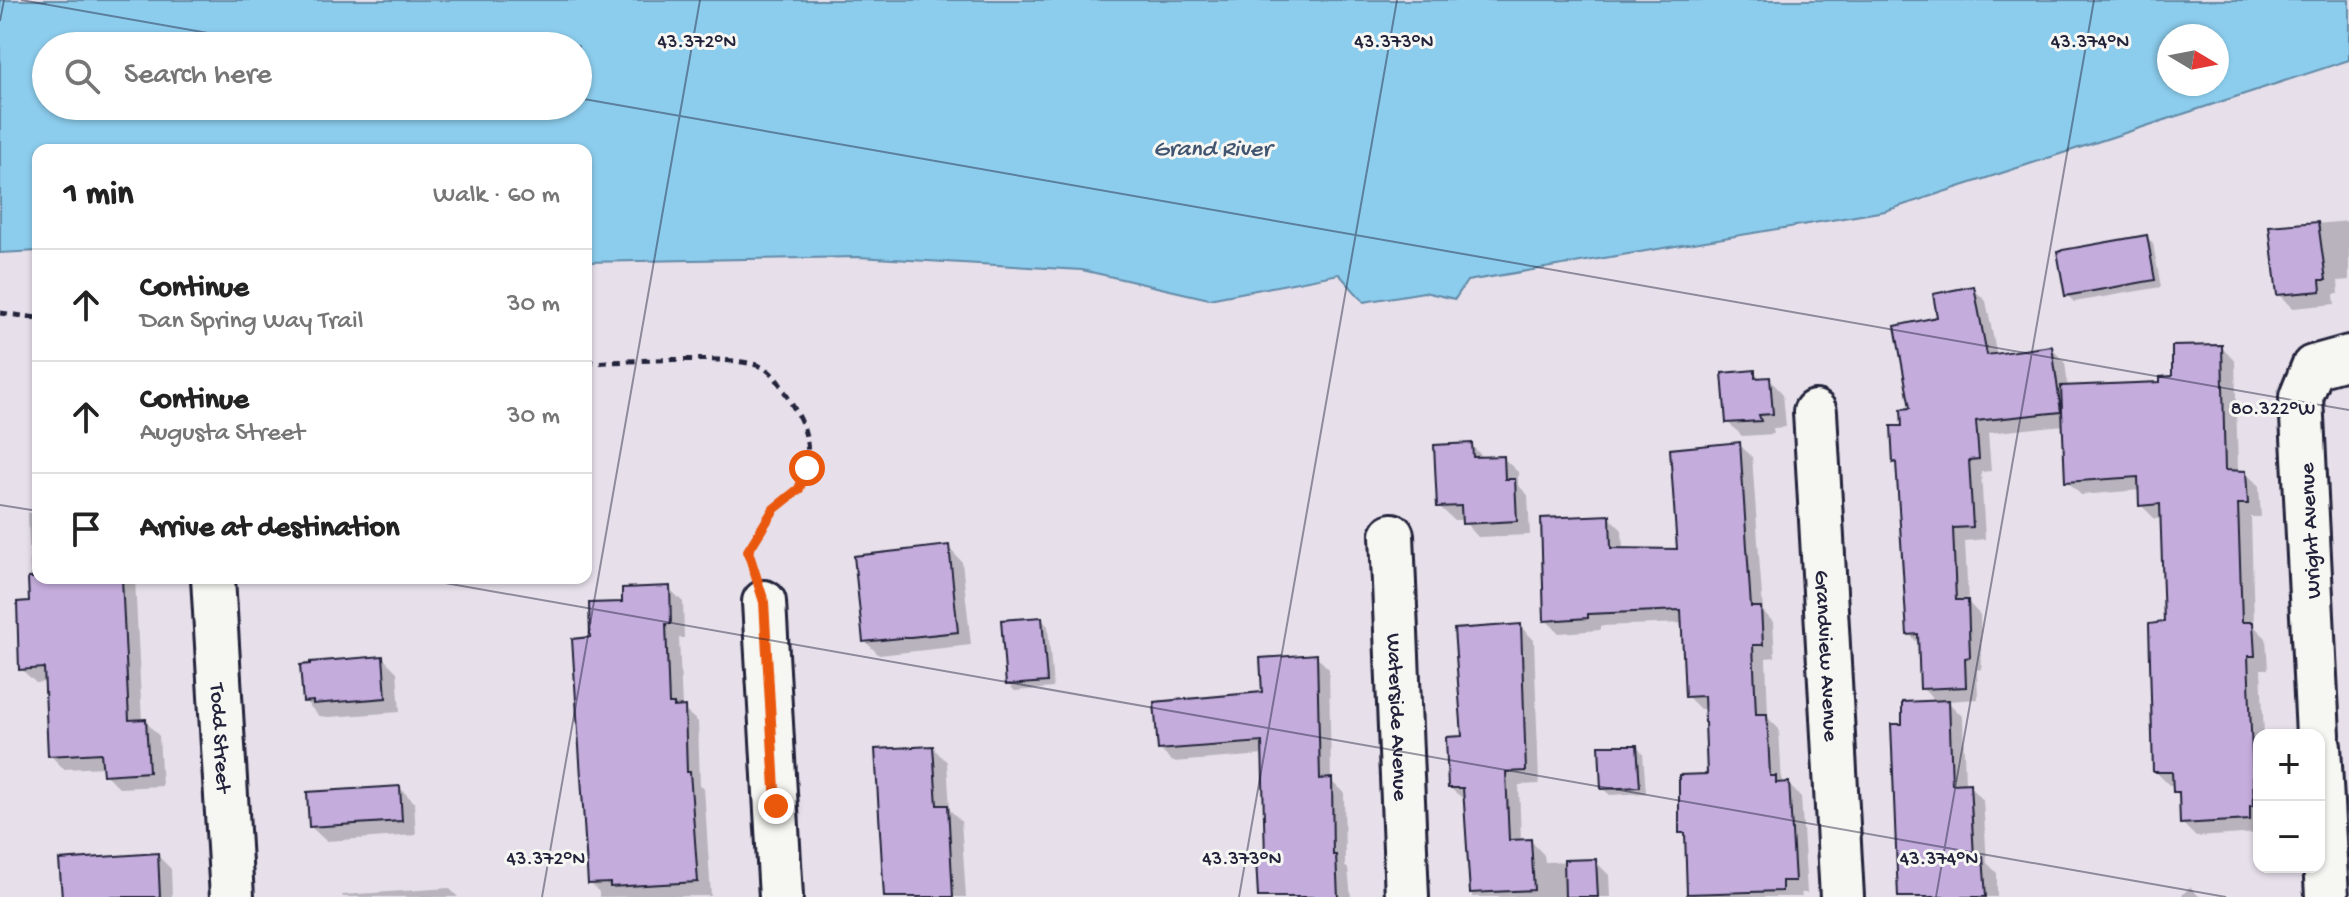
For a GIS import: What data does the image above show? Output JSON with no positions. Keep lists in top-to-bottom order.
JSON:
{
  "streets": {
    "street": [
      "Wright Avenue",
      "Grandview Avenue",
      "Waterside Avenue",
      "Todd Street"
    ]
  },
  "water": ["Grand River"],
  "north": "right",
  "page": {
    "search": "Search here",
    "heading": ["1 min", "Walk · 60 m"],
    "list": [
      ["Continue", "Dan Spring Way Trail", "30 m"],
      ["Continue", "Augusta Street", "30 m"],
      "Arrive at destination"
    ],
    "map_buttons": ["+", "−"]
  },
  "coordinates": [
    "43.372°N",
    "43.373°N",
    "43.374°N",
    "80.322°W"
  ]
}
